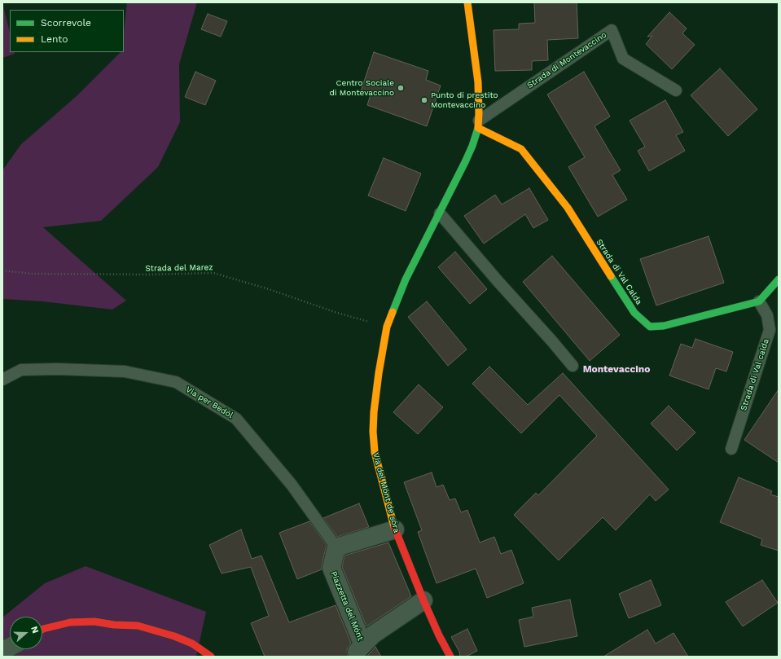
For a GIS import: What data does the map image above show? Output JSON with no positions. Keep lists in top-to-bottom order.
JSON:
{
  "streets": {
    "street": ["Strada di Val Calda", "Via del Mónt de sóra", "Piazzetta del Mónt"],
    "lane": ["Strada di Montevaccino", "Strada di Val calda", "Via per Bedól"],
    "path": ["Strada del Marez"]
  },
  "crossings": [
    ["Strada di Montevaccino", "Strada di Val Calda"],
    ["Strada di Montevaccino", "Via del Mónt de sóra"],
    ["Strada del Marez", "Via del Mónt de sóra"],
    ["Strada di Val Calda", "Strada di Val calda"],
    ["Strada di Val Calda", "Via del Mónt de sóra"],
    ["Via per Bedól", "Piazzetta del Mónt"],
    ["Via del Mónt de sóra", "Piazzetta del Mónt"]
  ],
  "districts": ["Montevaccino"],
  "places": ["Centro Sociale di Montevaccino", "Punto di prestito Montevaccino"],
  "legend": ["Scorrevole", "Lento"],
  "north": "right"
}
